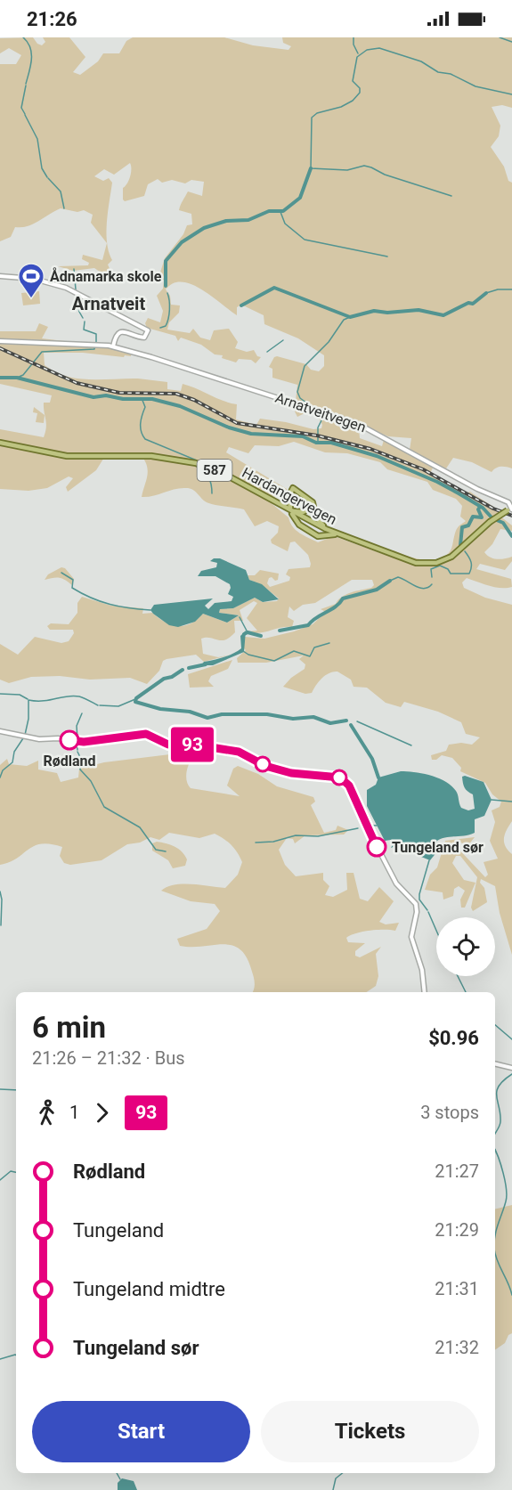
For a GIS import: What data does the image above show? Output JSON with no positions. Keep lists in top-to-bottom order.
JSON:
{
  "streets": {
    "main road": ["Arnatveitvegen", "587", "Hardangervegen"]
  },
  "crossings": [
    ["Arnatveitvegen", "Hardangervegen"],
    ["587", "Hardangervegen"]
  ],
  "districts": ["Arnatveit"],
  "places": {
    "sports": ["Ådnamarka skole"],
    "other": ["Rødland", "Tungeland sør"]
  },
  "lines": ["bus line 93"],
  "page": {
    "status": "21:26",
    "on_map": "93",
    "heading": ["6 min", "21:26 – 21:32 · Bus", "$0.96"],
    "legs": ["1", "93", "3 stops"],
    "list": [
      {
        "name": "Rødland",
        "value": "21:27"
      },
      {
        "name": "Tungeland",
        "value": "21:29"
      },
      {
        "name": "Tungeland midtre",
        "value": "21:31"
      },
      {
        "name": "Tungeland sør",
        "value": "21:32"
      }
    ],
    "buttons": ["Start", "Tickets"]
  }
}
